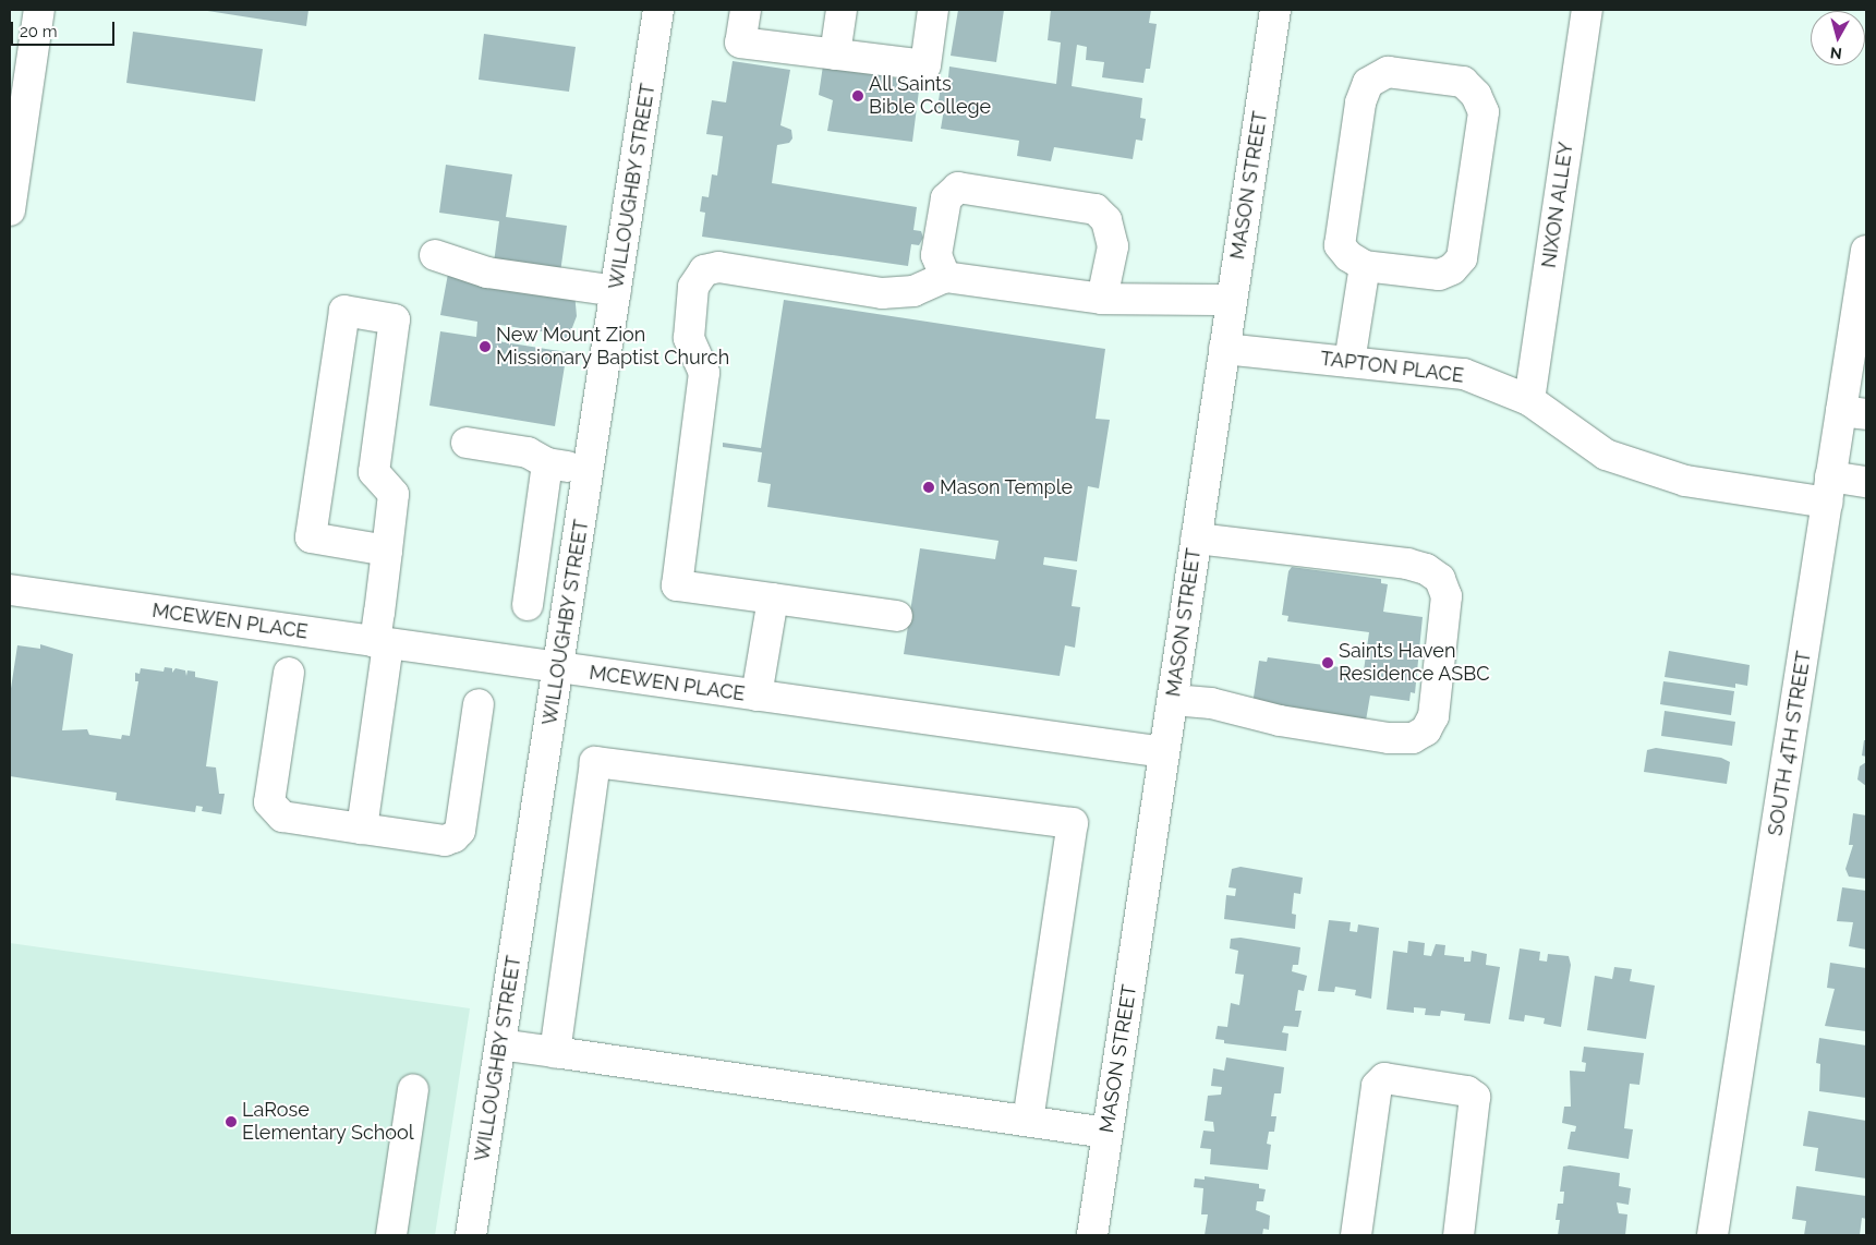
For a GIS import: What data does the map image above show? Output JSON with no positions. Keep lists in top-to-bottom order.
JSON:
{
  "streets": {
    "street": [
      "MASON STREET",
      "WILLOUGHBY STREET",
      "NIXON ALLEY",
      "TAPTON PLACE",
      "MCEWEN PLACE",
      "SOUTH 4TH STREET"
    ]
  },
  "crossings": [
    ["MASON STREET", "TAPTON PLACE"],
    ["MASON STREET", "MCEWEN PLACE"],
    ["WILLOUGHBY STREET", "MCEWEN PLACE"],
    ["NIXON ALLEY", "TAPTON PLACE"],
    ["TAPTON PLACE", "SOUTH 4TH STREET"]
  ],
  "places": [
    "All Saints Bible College",
    "New Mount Zion Missionary Baptist Church",
    "Mason Temple",
    "Saints Haven Residence ASBC",
    "LaRose Elementary School"
  ],
  "scale_bar": "20 m",
  "north": "bottom"
}
